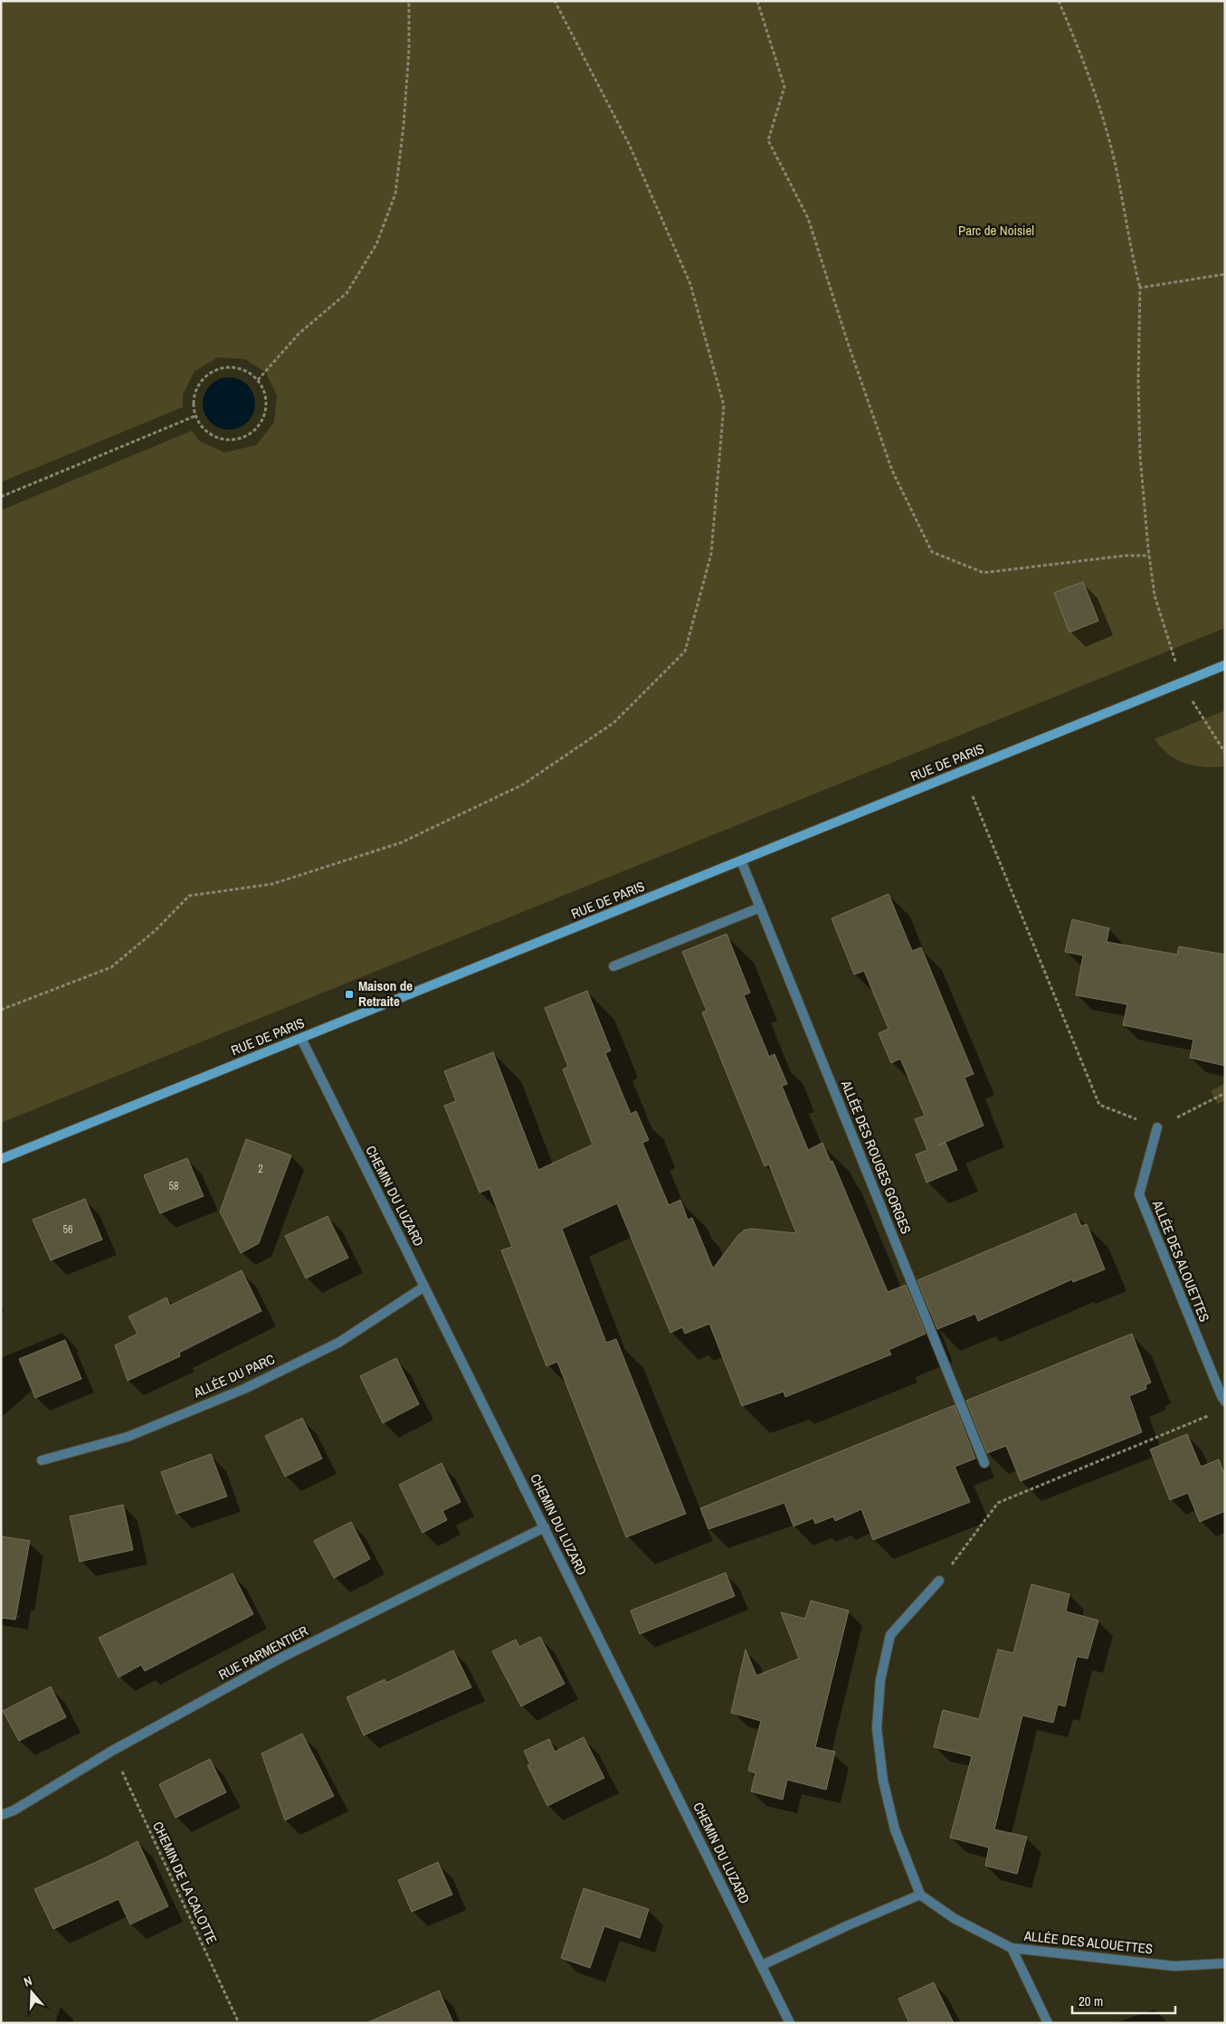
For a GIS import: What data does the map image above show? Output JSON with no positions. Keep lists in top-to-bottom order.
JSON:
{
  "streets": {
    "main road": ["RUE DE PARIS"],
    "street": [
      "ALLÉE DES ROUGES GORGES",
      "CHEMIN DU LUZARD",
      "ALLÉE DES ALOUETTES",
      "ALLÉE DU PARC",
      "RUE PARMENTIER"
    ],
    "path": ["CHEMIN DE LA CALOTTE"]
  },
  "crossings": [
    ["RUE DE PARIS", "ALLÉE DES ROUGES GORGES"],
    ["RUE DE PARIS", "CHEMIN DU LUZARD"],
    ["CHEMIN DU LUZARD", "ALLÉE DU PARC"],
    ["CHEMIN DU LUZARD", "RUE PARMENTIER"],
    ["RUE PARMENTIER", "CHEMIN DE LA CALOTTE"]
  ],
  "parks": ["Parc de Noisiel"],
  "places": {
    "transit": ["Maison de Retraite"]
  },
  "house_numbers": ["2", "58", "56"],
  "scale_bar": "20 m",
  "north": "top"
}
